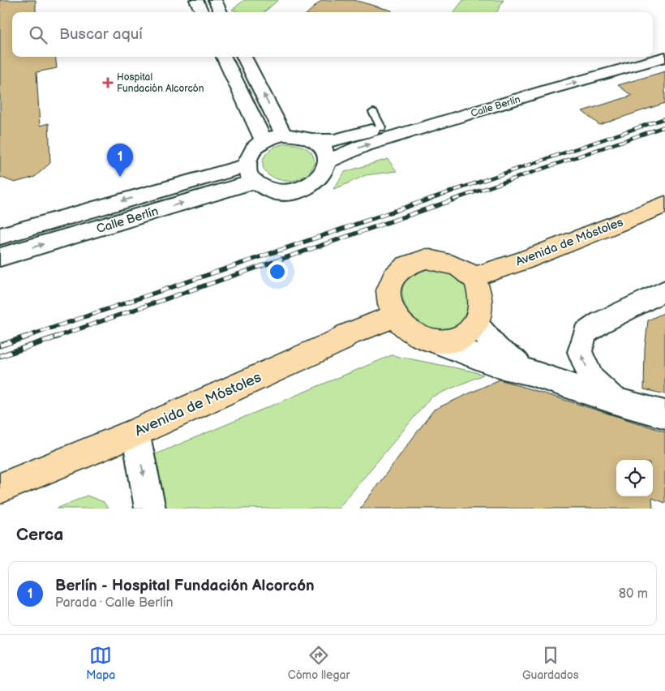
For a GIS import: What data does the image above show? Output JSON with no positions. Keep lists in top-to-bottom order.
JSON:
{
  "streets": {
    "main road": ["Avenida de Móstoles"],
    "street": ["Calle Berlín"]
  },
  "places": {
    "health": ["Hospital Fundación Alcorcón"]
  },
  "page": {
    "search": "Buscar aquí",
    "pins": "1",
    "heading": "Cerca",
    "list": [
      {
        "mark": "1",
        "name": "Berlín - Hospital Fundación Alcorcón",
        "note": "Parada · Calle Berlín",
        "value": "80 m"
      }
    ],
    "nav": ["Mapa", "Cómo llegar", "Guardados"]
  }
}
